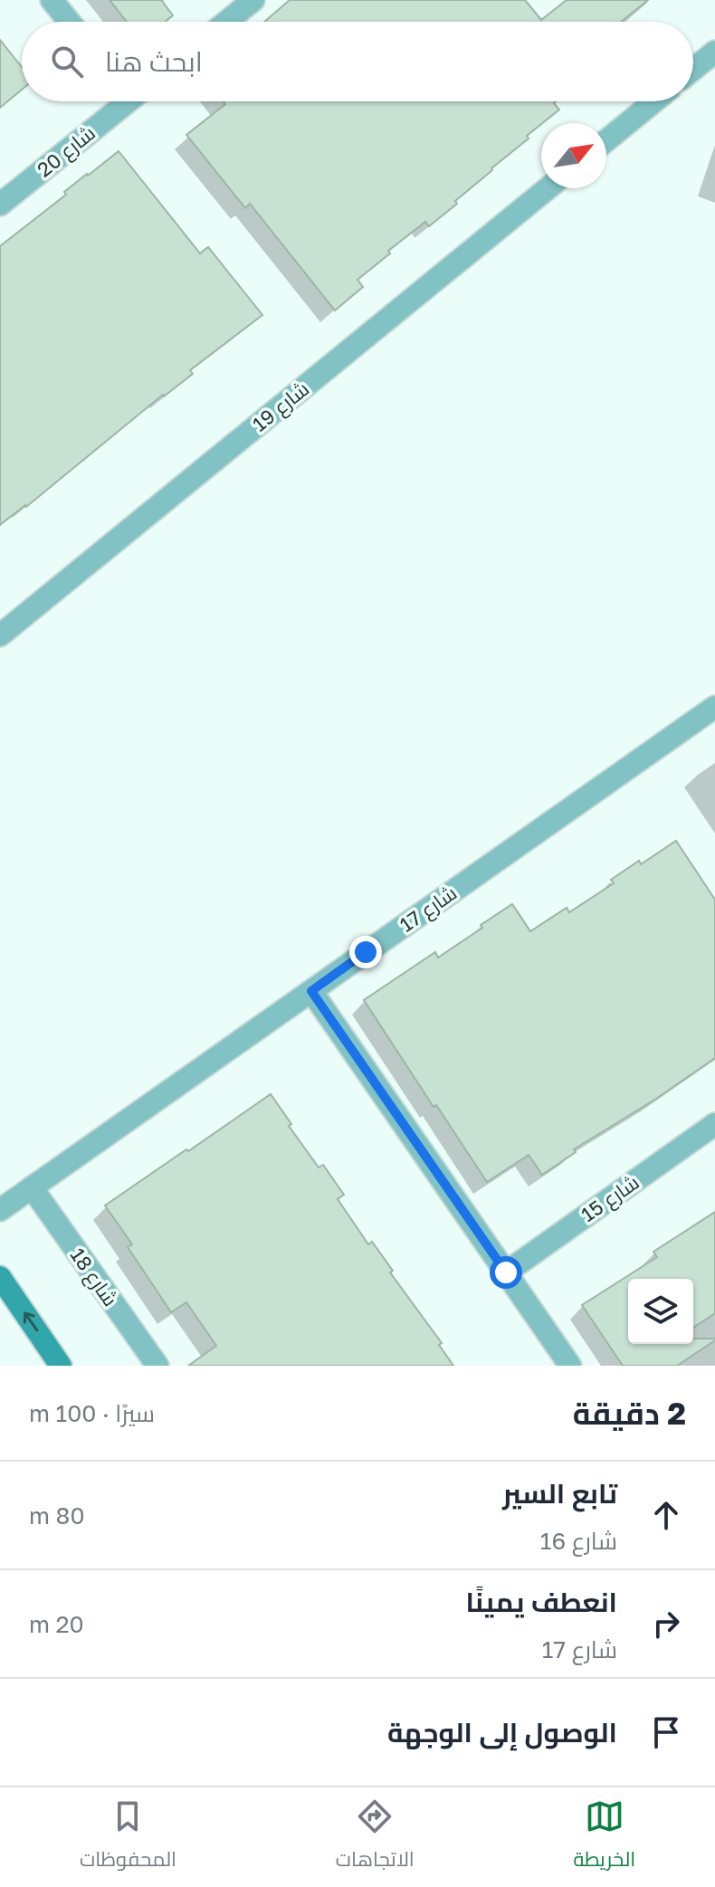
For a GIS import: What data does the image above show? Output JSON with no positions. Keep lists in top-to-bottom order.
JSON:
{
  "streets": {
    "street": [
      "شارع 20",
      "شارع 19",
      "شارع 17",
      "شارع 15",
      "شارع 18"
    ]
  },
  "crossings": [
    ["شارع 17", "شارع 18"]
  ],
  "north": "top right",
  "page": {
    "search": "ابحث هنا",
    "heading": ["2 دقيقة", "سيرًا · 100 m"],
    "list": [
      ["تابع السير", "شارع 16", "80 m"],
      ["انعطف يمينًا", "شارع 17", "20 m"],
      "الوصول إلى الوجهة"
    ],
    "nav": ["الخريطة", "الاتجاهات", "المحفوظات"]
  }
}
